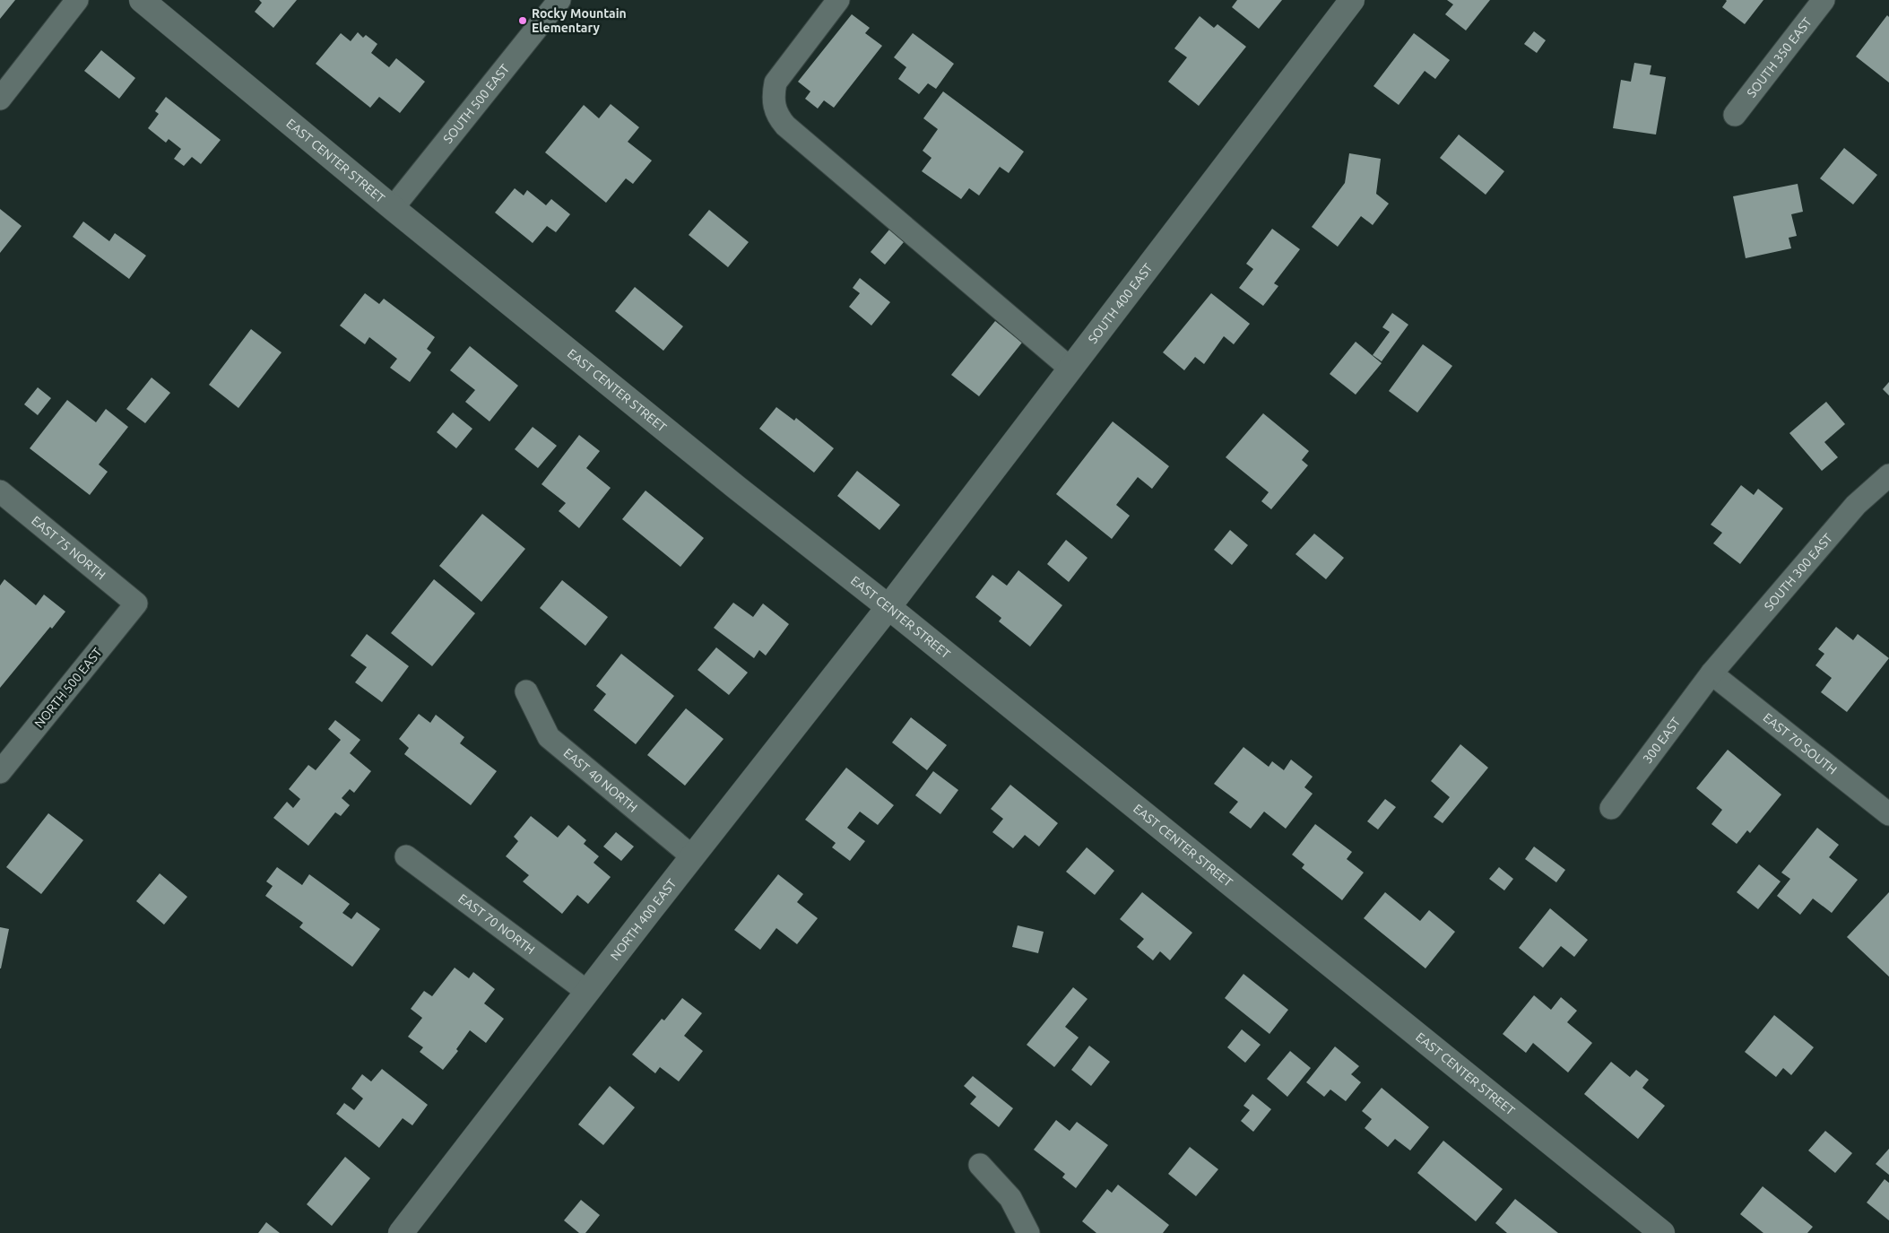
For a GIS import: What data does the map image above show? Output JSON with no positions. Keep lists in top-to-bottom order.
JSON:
{
  "streets": {
    "street": [
      "SOUTH 350 EAST",
      "SOUTH 500 EAST",
      "EAST CENTER STREET",
      "SOUTH 400 EAST",
      "EAST 75 NORTH",
      "SOUTH 300 EAST",
      "NORTH 500 EAST",
      "300 EAST",
      "EAST 70 SOUTH",
      "EAST 40 NORTH",
      "NORTH 400 EAST",
      "EAST 70 NORTH"
    ]
  },
  "crossings": [
    ["SOUTH 500 EAST", "EAST CENTER STREET"],
    ["EAST CENTER STREET", "SOUTH 400 EAST"],
    ["EAST CENTER STREET", "NORTH 400 EAST"],
    ["SOUTH 400 EAST", "NORTH 400 EAST"],
    ["EAST 75 NORTH", "NORTH 500 EAST"],
    ["SOUTH 300 EAST", "300 EAST"],
    ["SOUTH 300 EAST", "EAST 70 SOUTH"],
    ["300 EAST", "EAST 70 SOUTH"],
    ["EAST 40 NORTH", "NORTH 400 EAST"],
    ["NORTH 400 EAST", "EAST 70 NORTH"]
  ],
  "places": ["Rocky Mountain Elementary"]
}
